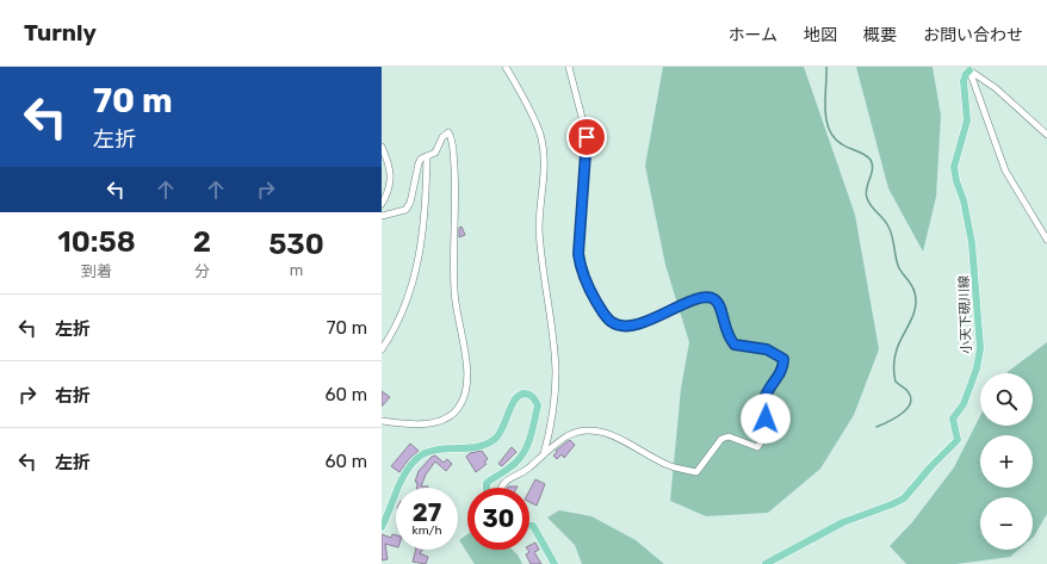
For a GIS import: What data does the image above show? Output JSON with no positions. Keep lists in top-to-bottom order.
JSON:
{
  "streets": {
    "main road": ["小天下硯川線"]
  },
  "page": {
    "header": "Turnly",
    "nav": [
      "ホーム",
      "地図",
      "概要",
      "お問い合わせ"
    ],
    "turn": ["70 m", "左折"],
    "eta": [
      "10:58",
      "到着",
      "2",
      "分",
      "530",
      "m"
    ],
    "list": [
      {
        "name": "左折",
        "value": "70 m"
      },
      {
        "name": "右折",
        "value": "60 m"
      },
      {
        "name": "左折",
        "value": "60 m"
      }
    ],
    "map_buttons": ["+", "−"],
    "speed": "27 km/h",
    "limit": "30"
  }
}
